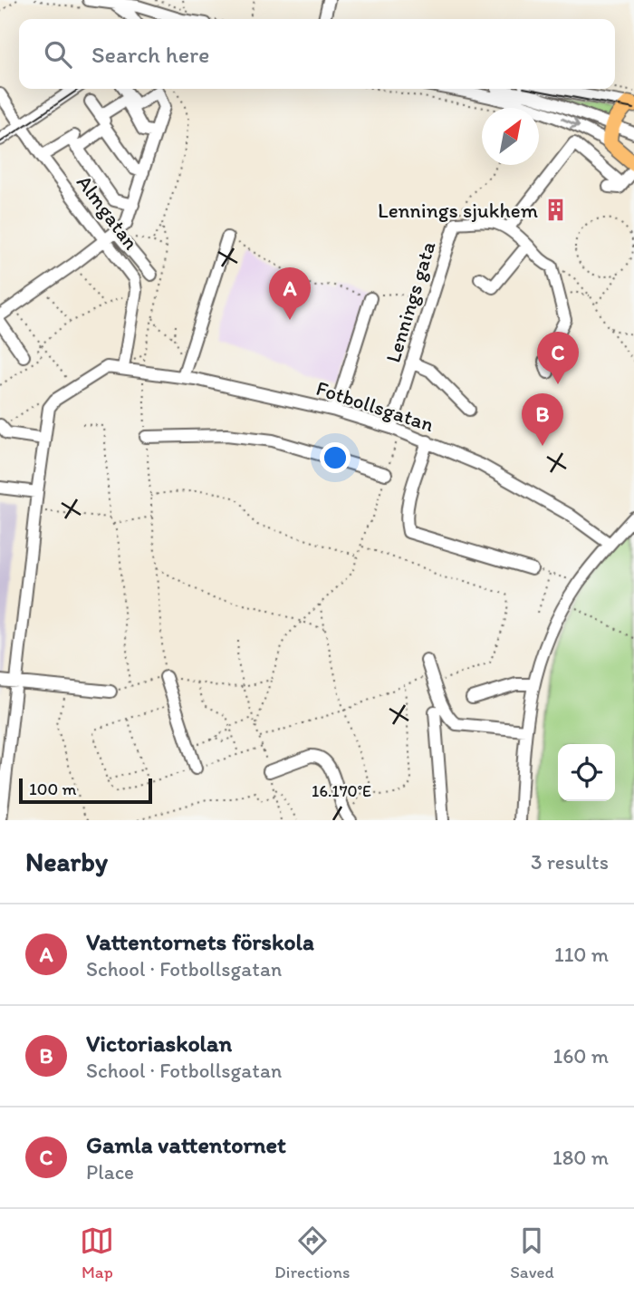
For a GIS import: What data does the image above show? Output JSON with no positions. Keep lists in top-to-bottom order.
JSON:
{
  "streets": {
    "street": ["Almgatan", "Lennings gata", "Fotbollsgatan"]
  },
  "crossings": [
    ["Almgatan", "Fotbollsgatan"],
    ["Lennings gata", "Fotbollsgatan"]
  ],
  "places": {
    "building": ["Lennings sjukhem"]
  },
  "scale_bar": "100 m",
  "north": "top right",
  "page": {
    "search": "Search here",
    "pins": ["A", "C", "B"],
    "scale": "100 m",
    "heading": ["Nearby", "3 results"],
    "list": [
      {
        "mark": "A",
        "name": "Vattentornets förskola",
        "note": "School · Fotbollsgatan",
        "value": "110 m"
      },
      {
        "mark": "B",
        "name": "Victoriaskolan",
        "note": "School · Fotbollsgatan",
        "value": "160 m"
      },
      {
        "mark": "C",
        "name": "Gamla vattentornet",
        "note": "Place",
        "value": "180 m"
      }
    ],
    "nav": ["Map", "Directions", "Saved"]
  },
  "coordinates": ["16.170°E"]
}
